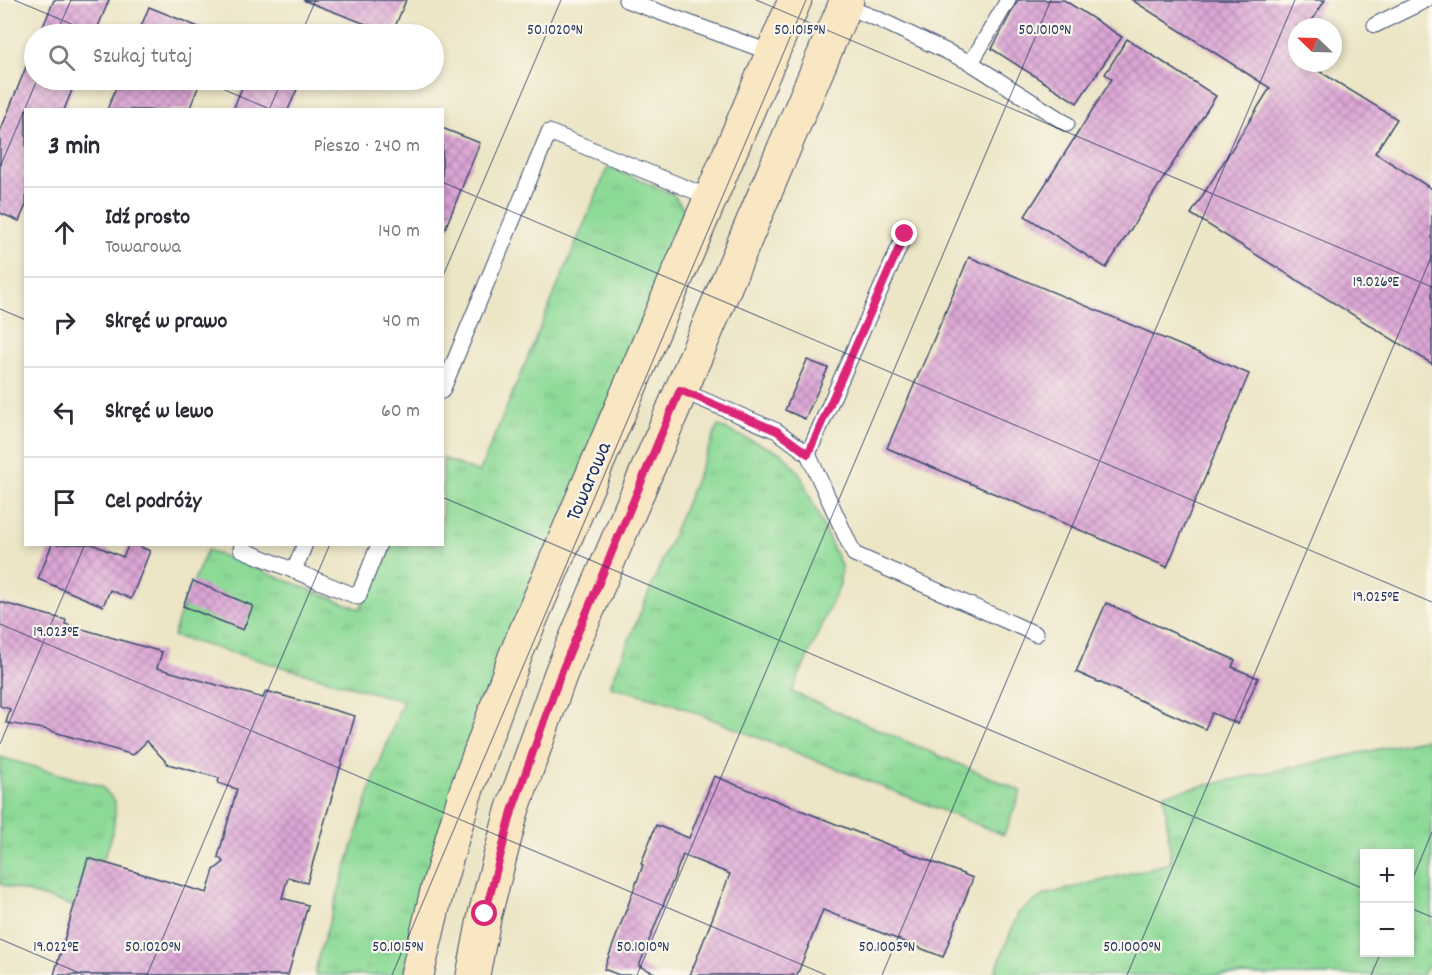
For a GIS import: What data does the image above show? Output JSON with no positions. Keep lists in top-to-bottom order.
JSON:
{
  "streets": {
    "street": ["Towarowa"]
  },
  "north": "top left",
  "page": {
    "search": "Szukaj tutaj",
    "heading": ["3 min", "Pieszo · 240 m"],
    "list": [
      ["Idź prosto", "Towarowa", "140 m"],
      ["Skręć w prawo", "40 m"],
      ["Skręć w lewo", "60 m"],
      "Cel podróży"
    ],
    "map_buttons": ["+", "−"]
  },
  "coordinates": [
    "50.1020°N",
    "50.1015°N",
    "50.1010°N",
    "19.026°E",
    "19.025°E",
    "19.023°E",
    "19.022°E",
    "50.1005°N",
    "50.1000°N"
  ]
}
